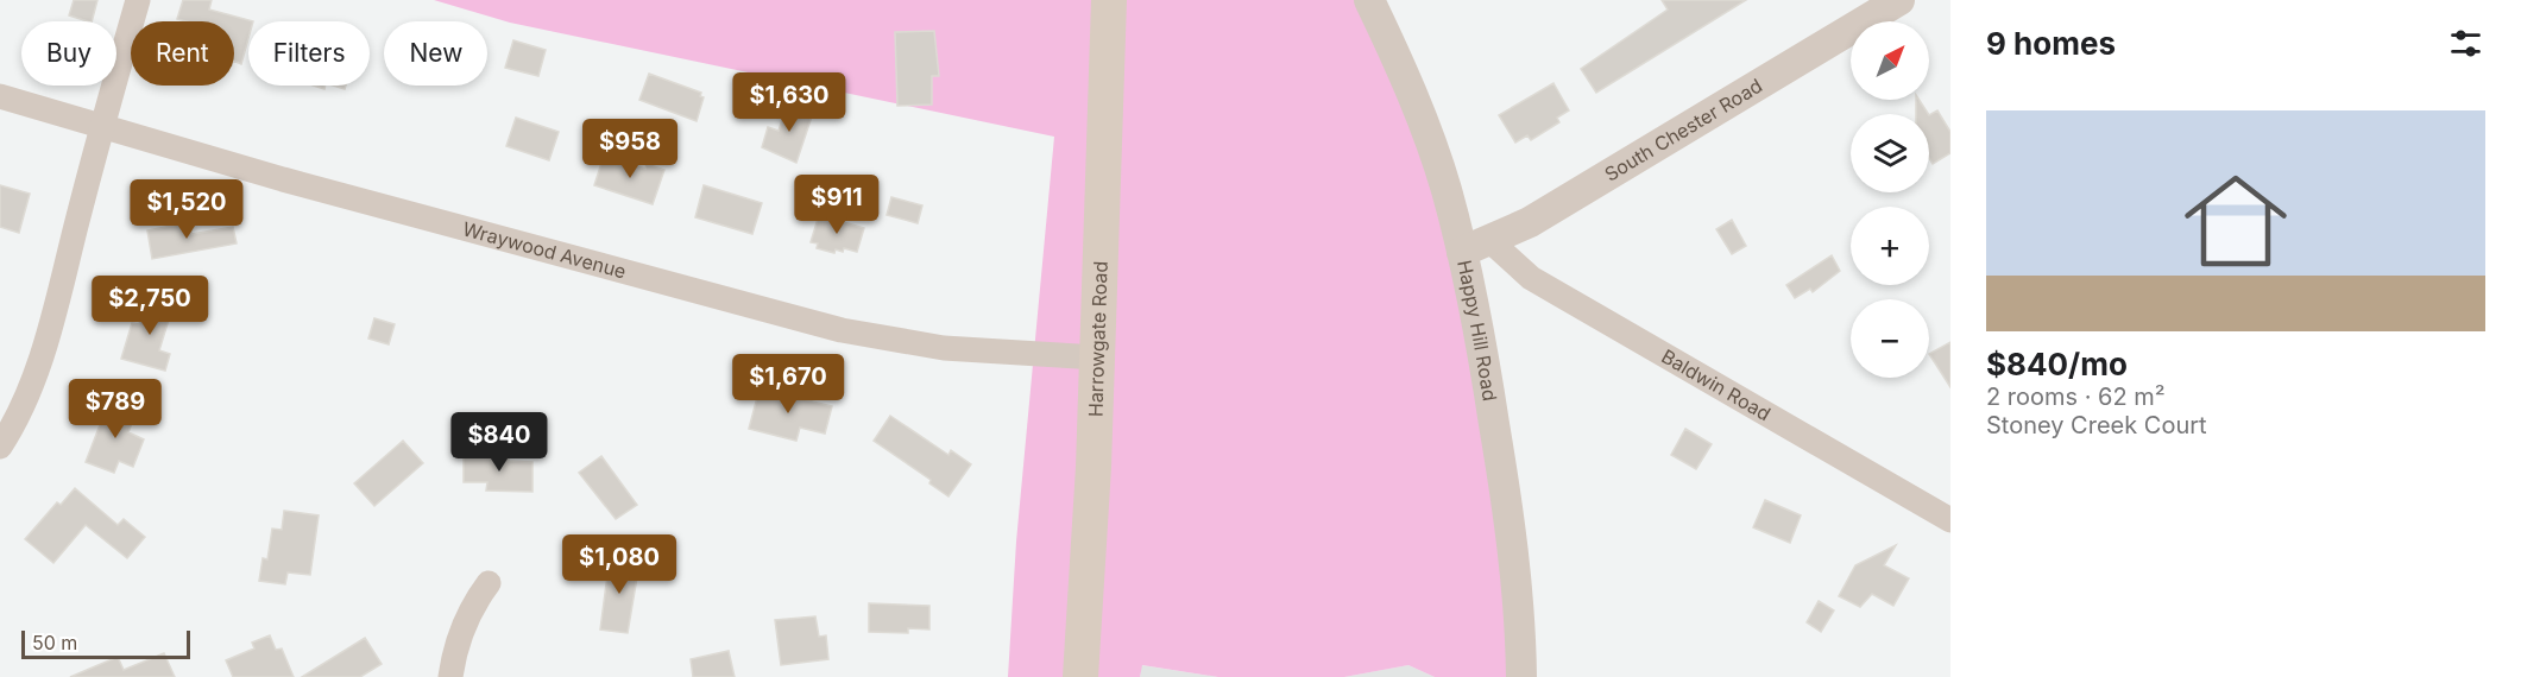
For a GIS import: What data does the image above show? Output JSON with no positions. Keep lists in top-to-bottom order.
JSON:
{
  "streets": {
    "main road": ["Harrowgate Road"],
    "street": [
      "South Chester Road",
      "Wraywood Avenue",
      "Happy Hill Road",
      "Baldwin Road"
    ]
  },
  "crossings": [
    ["South Chester Road", "Happy Hill Road"],
    ["South Chester Road", "Baldwin Road"],
    ["Wraywood Avenue", "Harrowgate Road"]
  ],
  "scale_bar": "50 m",
  "north": "top right",
  "page": {
    "heading": "9 homes",
    "map_buttons": ["+", "−"],
    "chip": [
      "Buy",
      "Rent",
      "Filters",
      "New"
    ],
    "price": [
      "$1,630",
      "$958",
      "$911",
      "$1,520",
      "$2,750",
      "$1,670",
      "$789",
      "$840",
      "$1,080"
    ],
    "list": [
      {
        "name": "$840/mo",
        "note": "2 rooms · 62 m² · Stoney Creek Court"
      }
    ],
    "scale": "50 m"
  }
}
